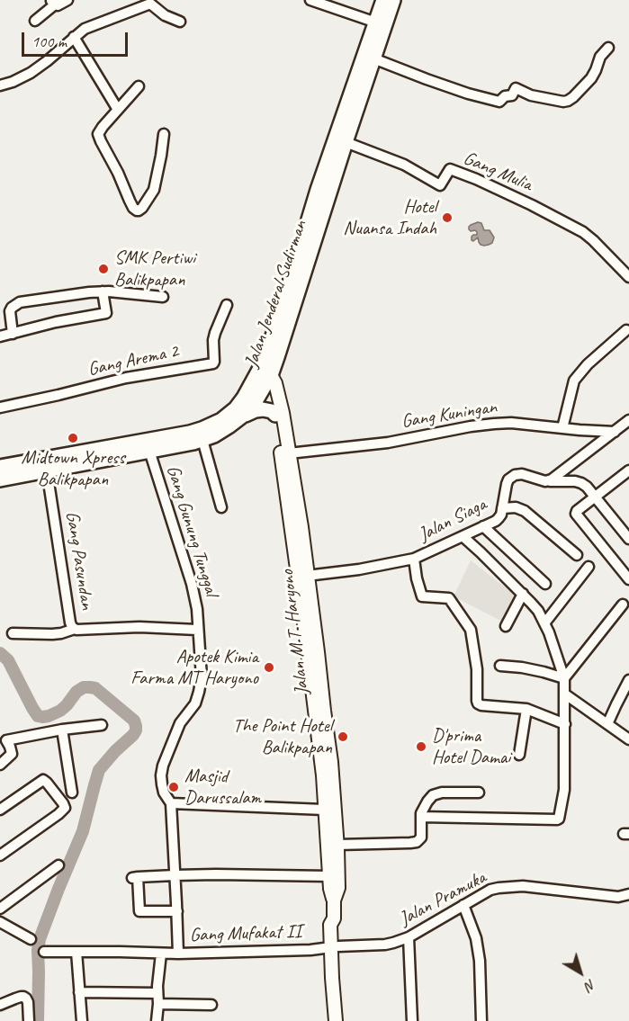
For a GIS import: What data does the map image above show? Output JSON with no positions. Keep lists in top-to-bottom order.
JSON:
{
  "streets": {
    "highway": ["Jalan Jenderal Sudirman"],
    "main road": ["Jalan M.T. Haryono"],
    "street": [
      "Gang Mulia",
      "Gang Arema 2",
      "Gang Kuningan",
      "Jalan Siaga",
      "Gang Gunung Tunggal",
      "Gang Pasundan",
      "Jalan Pramuka",
      "Gang Mufakat II"
    ]
  },
  "crossings": [
    ["Gang Mulia", "Jalan Jenderal Sudirman"],
    ["Jalan Jenderal Sudirman", "Gang Gunung Tunggal"],
    ["Jalan Jenderal Sudirman", "Gang Pasundan"],
    ["Jalan Jenderal Sudirman", "Jalan M.T. Haryono"],
    ["Gang Kuningan", "Jalan M.T. Haryono"],
    ["Jalan Siaga", "Jalan M.T. Haryono"],
    ["Gang Gunung Tunggal", "Gang Pasundan"],
    ["Gang Gunung Tunggal", "Gang Mufakat II"],
    ["Jalan M.T. Haryono", "Jalan Pramuka"],
    ["Jalan M.T. Haryono", "Gang Mufakat II"],
    ["Jalan Pramuka", "Gang Mufakat II"]
  ],
  "places": [
    "Hotel Nuansa Indah",
    "SMK Pertiwi Balikpapan",
    "Midtown Xpress Balikpapan",
    "Apotek Kimia Farma MT Haryono",
    "The Point Hotel Balikpapan",
    "D'prima Hotel Damai",
    "Masjid Darussalam"
  ],
  "scale_bar": "100 m",
  "north": "bottom right"
}
